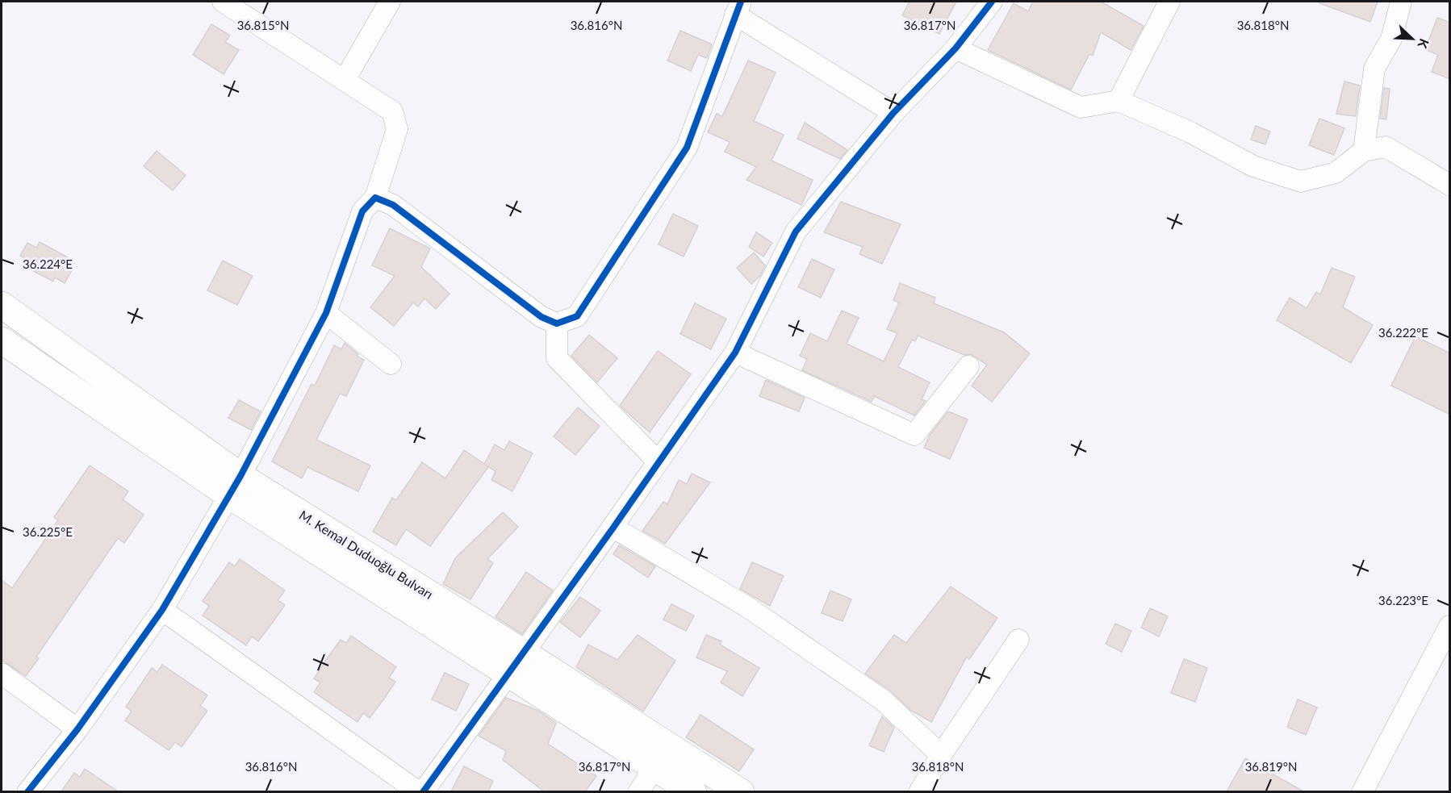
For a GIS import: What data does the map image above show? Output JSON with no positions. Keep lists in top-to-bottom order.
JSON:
{
  "streets": {
    "street": ["M. Kemal Duduoğlu Bulvarı"]
  },
  "north": "bottom right",
  "coordinates": [
    "36.815°N",
    "36.816°N",
    "36.817°N",
    "36.818°N",
    "36.224°E",
    "36.222°E",
    "36.225°E",
    "36.223°E",
    "36.819°N"
  ]
}
